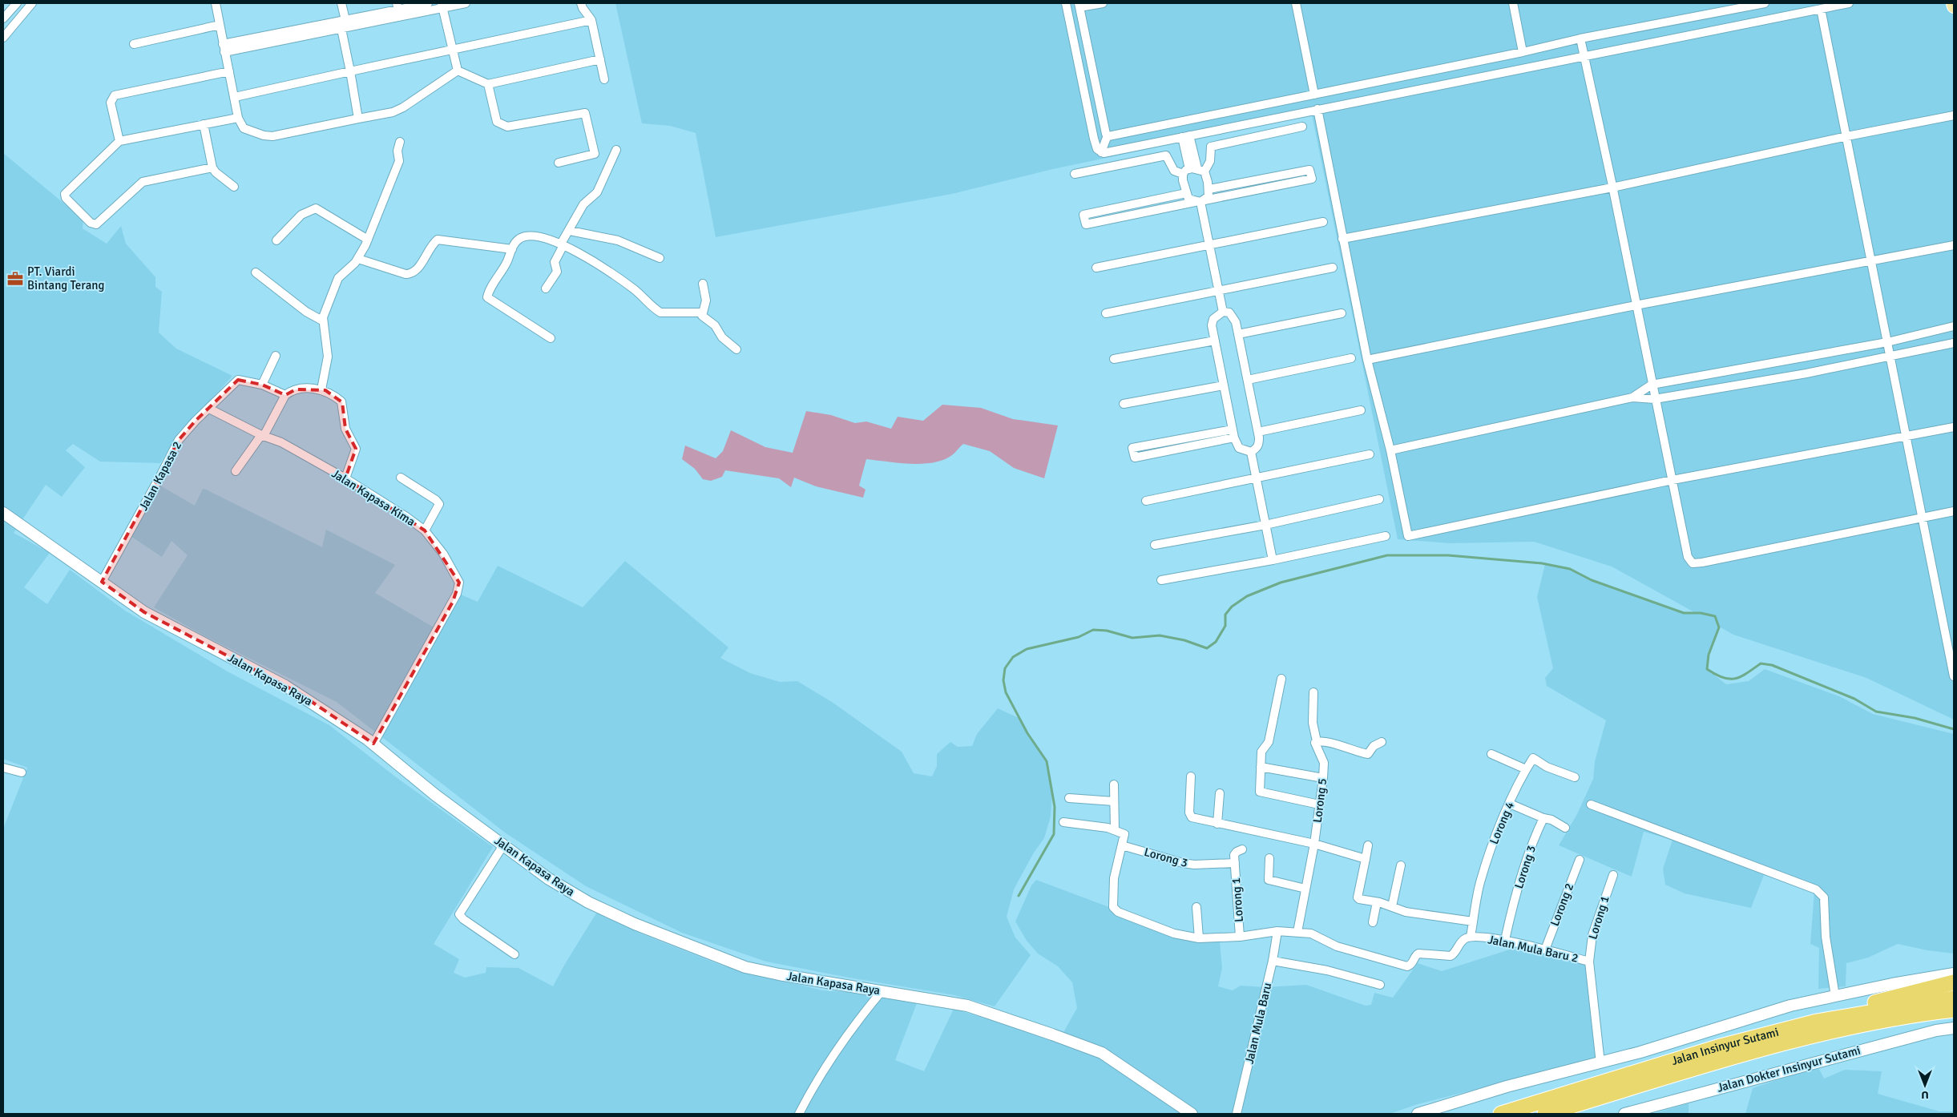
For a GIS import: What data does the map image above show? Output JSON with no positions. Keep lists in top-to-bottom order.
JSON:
{
  "streets": {
    "highway": ["Jalan Insinyur Sutami"],
    "main road": ["Jalan Kapasa Raya", "Jalan Dokter Insinyur Sutami"],
    "street": [
      "Jalan Kapasa 2",
      "Jalan Kapasa Kima",
      "Lorong 5",
      "Lorong 4",
      "Lorong 3",
      "Lorong 1",
      "Lorong 2",
      "Jalan Mula Baru 2",
      "Jalan Mula Baru"
    ]
  },
  "crossings": [
    ["Jalan Kapasa 2", "Jalan Kapasa Kima"],
    ["Jalan Kapasa 2", "Jalan Kapasa Raya"],
    ["Jalan Kapasa Kima", "Jalan Kapasa Raya"],
    ["Lorong 5", "Jalan Mula Baru 2"],
    ["Lorong 4", "Jalan Mula Baru 2"],
    ["Lorong 3", "Lorong 1"],
    ["Lorong 3", "Jalan Mula Baru 2"],
    ["Lorong 1", "Jalan Mula Baru 2"],
    ["Lorong 2", "Jalan Mula Baru 2"],
    ["Jalan Mula Baru 2", "Jalan Mula Baru"]
  ],
  "places": {
    "office": ["PT. Viardi Bintang Terang"]
  },
  "north": "bottom"
}
